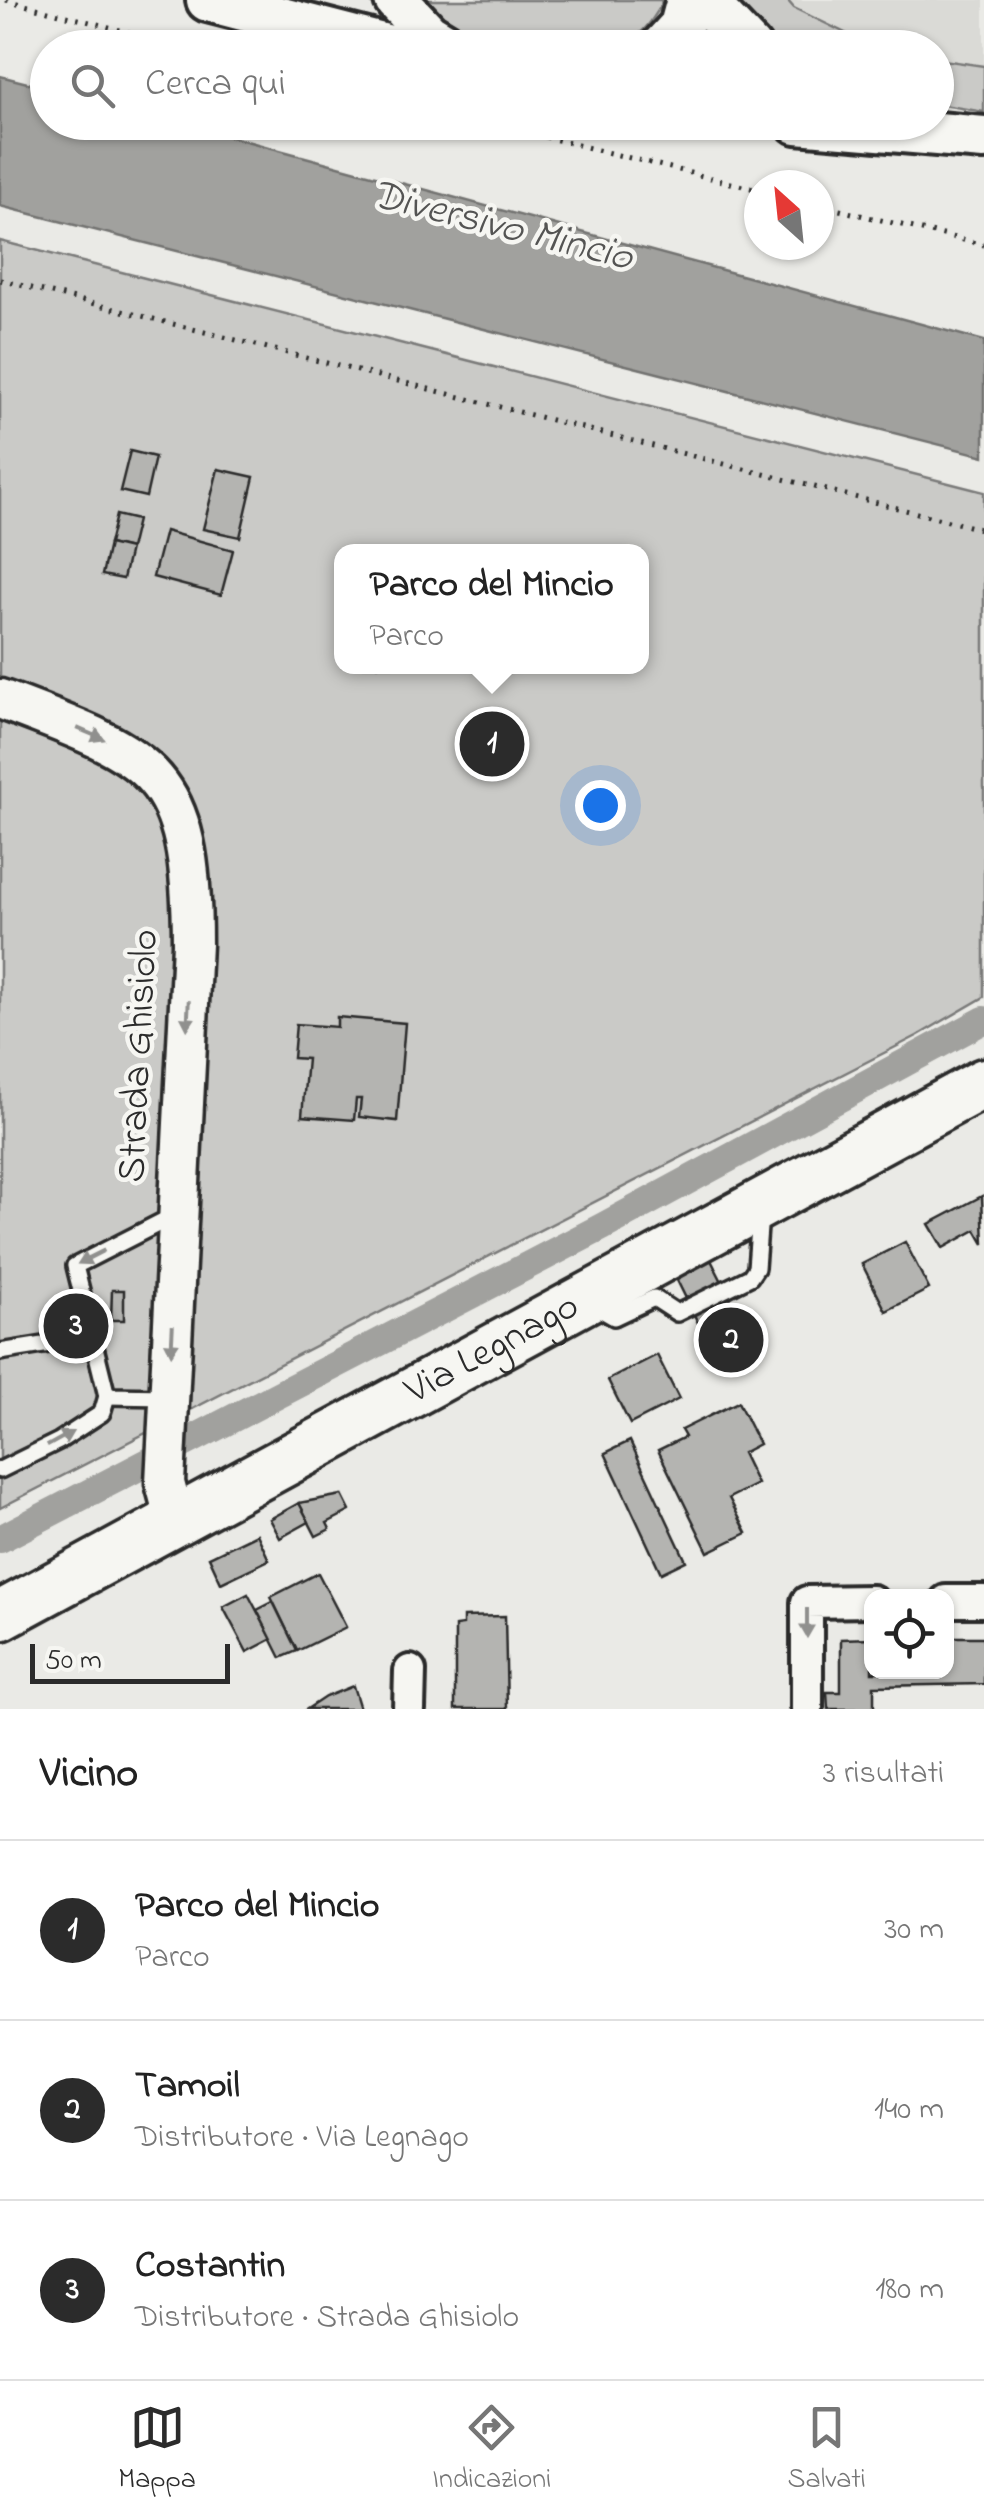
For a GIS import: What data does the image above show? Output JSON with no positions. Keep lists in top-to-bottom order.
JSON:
{
  "streets": {
    "main road": ["Via Legnago"],
    "street": ["Strada Ghisiolo"]
  },
  "crossings": [
    ["Strada Ghisiolo", "Via Legnago"]
  ],
  "one_way": ["Strada Ghisiolo"],
  "water": ["Diversivo Mincio"],
  "scale_bar": "50 m",
  "north": "top left",
  "page": {
    "search": "Cerca qui",
    "popup": ["Parco del Mincio", "Parco"],
    "pins": ["1", "3", "2"],
    "scale": "50 m",
    "heading": ["Vicino", "3 risultati"],
    "list": [
      {
        "mark": "1",
        "name": "Parco del Mincio",
        "note": "Parco",
        "value": "30 m"
      },
      {
        "mark": "2",
        "name": "Tamoil",
        "note": "Distributore · Via Legnago",
        "value": "140 m"
      },
      {
        "mark": "3",
        "name": "Costantin",
        "note": "Distributore · Strada Ghisiolo",
        "value": "180 m"
      }
    ],
    "nav": ["Mappa", "Indicazioni", "Salvati"]
  }
}
